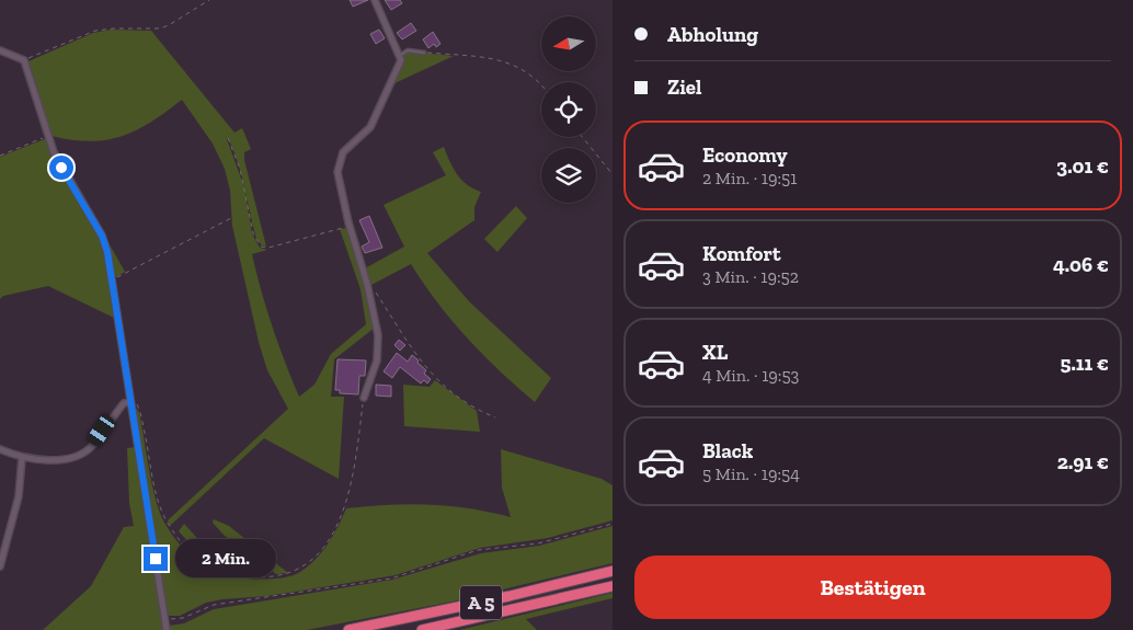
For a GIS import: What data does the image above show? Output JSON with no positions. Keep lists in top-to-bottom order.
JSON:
{
  "streets": {
    "highway": ["A 5"]
  },
  "north": "left",
  "page": {
    "banner": ["Abholung", "Ziel"],
    "list": [
      {
        "name": "Economy",
        "note": "2 Min. · 19:51",
        "value": "3.01 €"
      },
      {
        "name": "Komfort",
        "note": "3 Min. · 19:52",
        "value": "4.06 €"
      },
      {
        "name": "XL",
        "note": "4 Min. · 19:53",
        "value": "5.11 €"
      },
      {
        "name": "Black",
        "note": "5 Min. · 19:54",
        "value": "2.91 €"
      }
    ],
    "bubble": "2 Min.",
    "buttons": "Bestätigen"
  }
}
